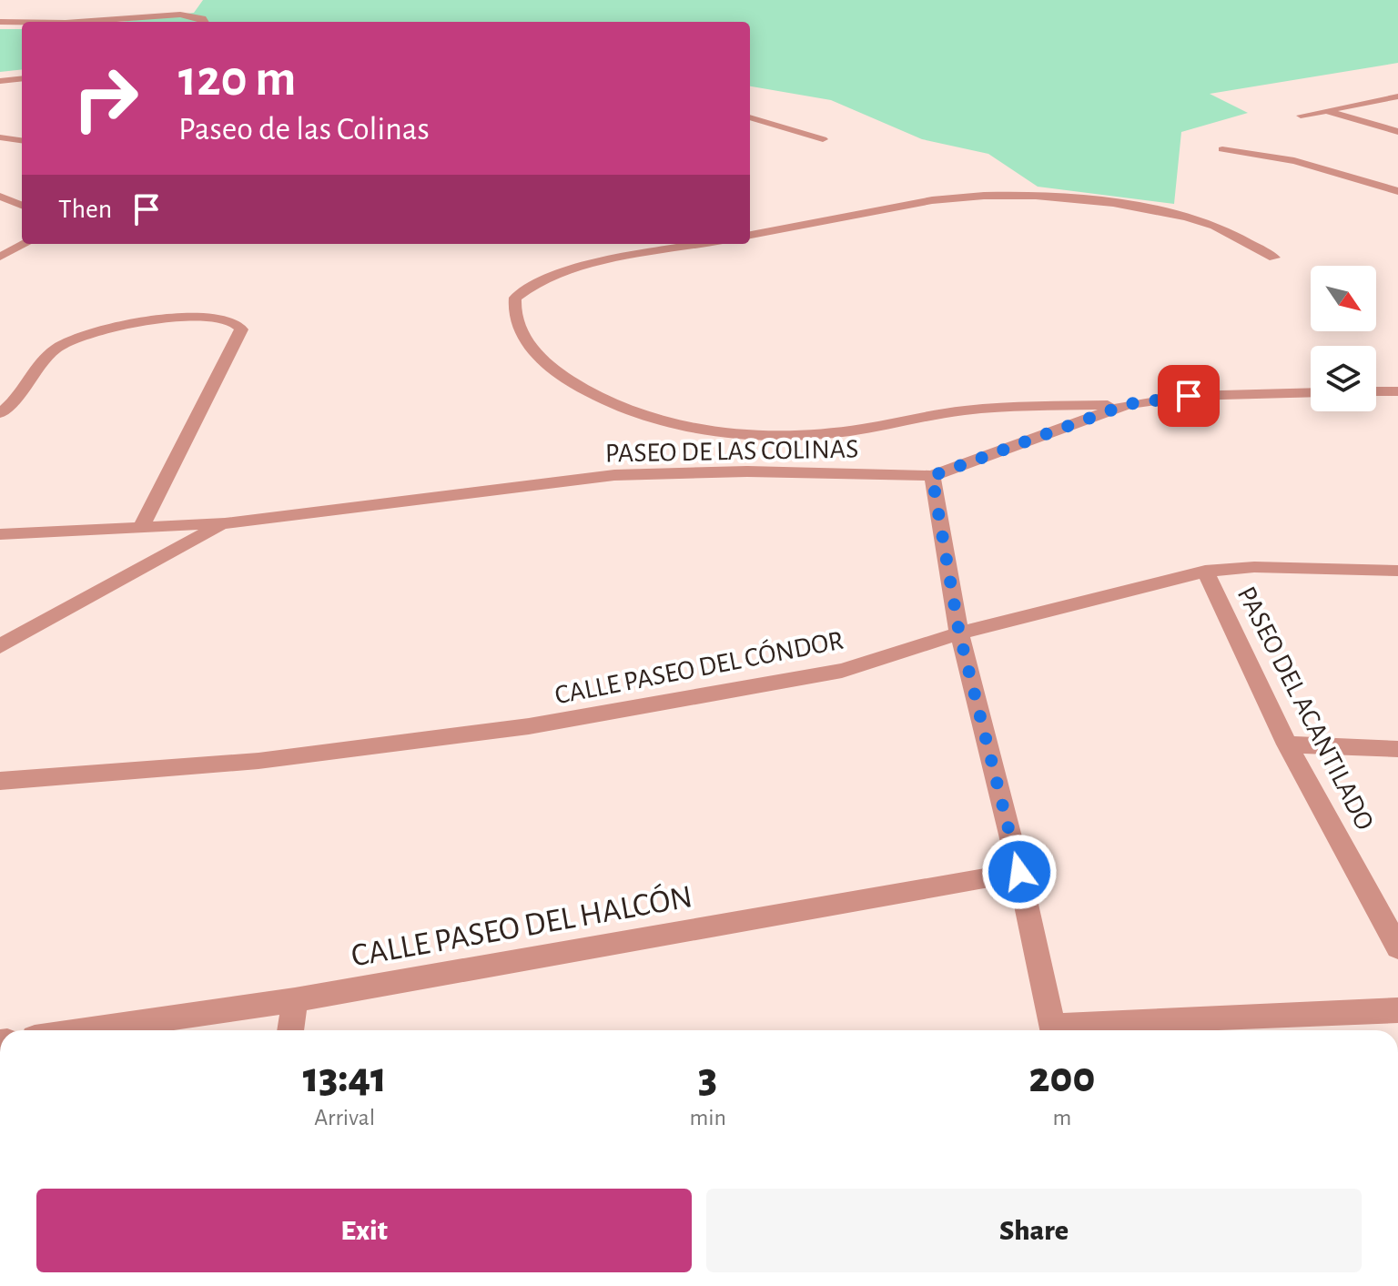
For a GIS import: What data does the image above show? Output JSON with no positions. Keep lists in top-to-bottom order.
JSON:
{
  "streets": {
    "street": [
      "PASEO DE LAS COLINAS",
      "CALLE PASEO DEL CÓNDOR",
      "PASEO DEL ACANTILADO",
      "CALLE PASEO DEL HALCÓN"
    ]
  },
  "crossings": [
    ["CALLE PASEO DEL CÓNDOR", "PASEO DEL ACANTILADO"]
  ],
  "north": "bottom right",
  "page": {
    "turn": ["120 m", "Paseo de las Colinas"],
    "then": "Then",
    "eta": [
      "13:41",
      "Arrival",
      "3",
      "min",
      "200",
      "m"
    ],
    "buttons": ["Exit", "Share"]
  }
}
